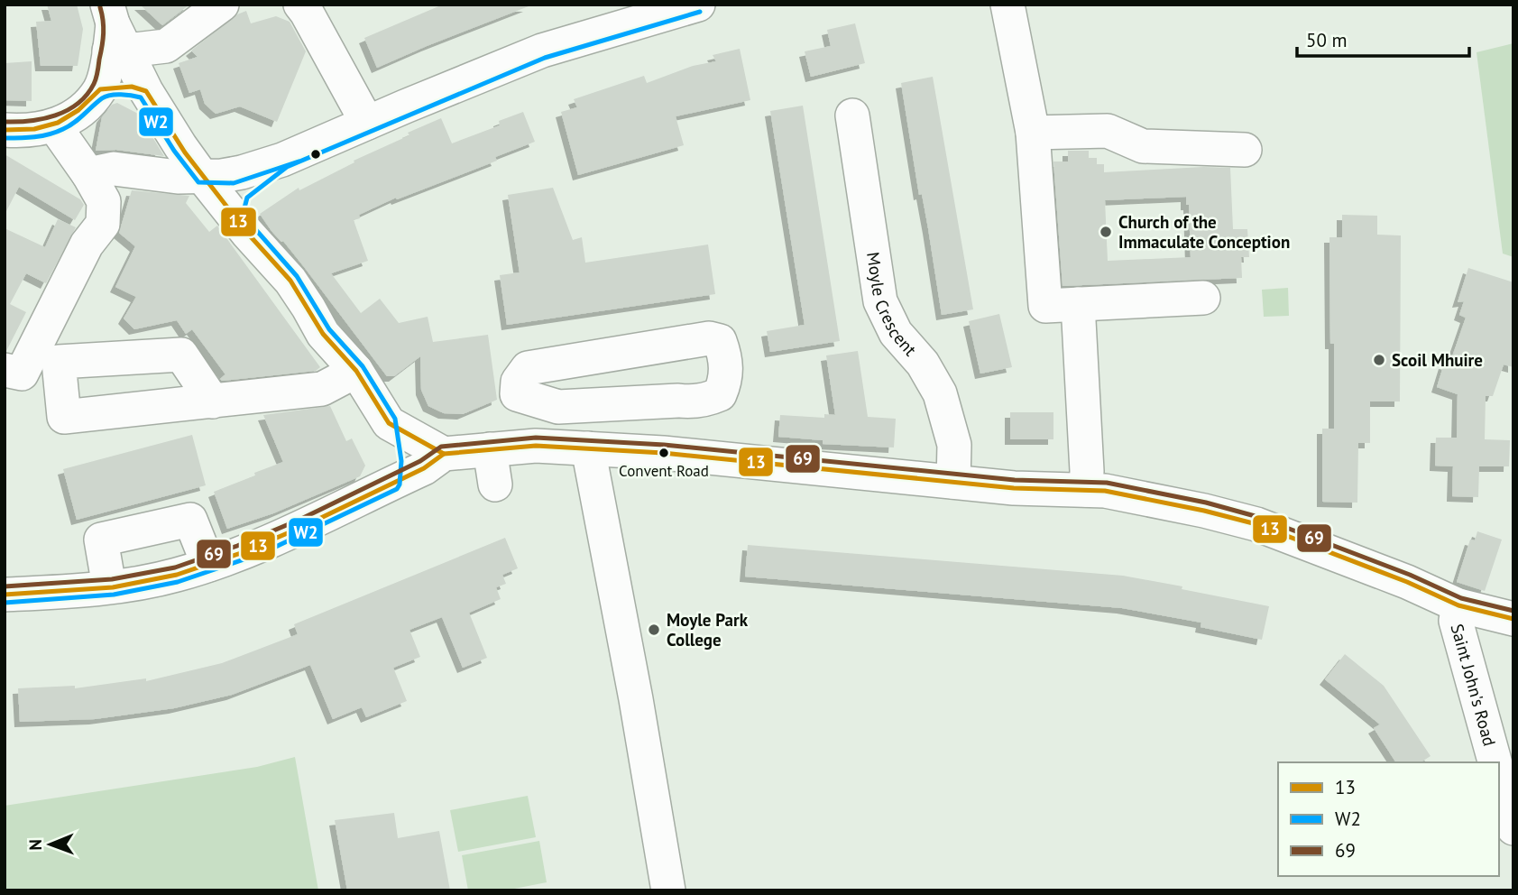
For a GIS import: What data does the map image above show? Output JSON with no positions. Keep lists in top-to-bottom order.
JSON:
{
  "streets": {
    "street": ["Moyle Crescent", "Saint John's Road"]
  },
  "places": [
    "Church of the Immaculate Conception",
    "Scoil Mhuire",
    "Convent Road",
    "Moyle Park College"
  ],
  "lines": ["transit line 69", "transit line W2", "transit line 13"],
  "legend": ["13", "W2", "69"],
  "scale_bar": "50 m",
  "north": "left"
}
